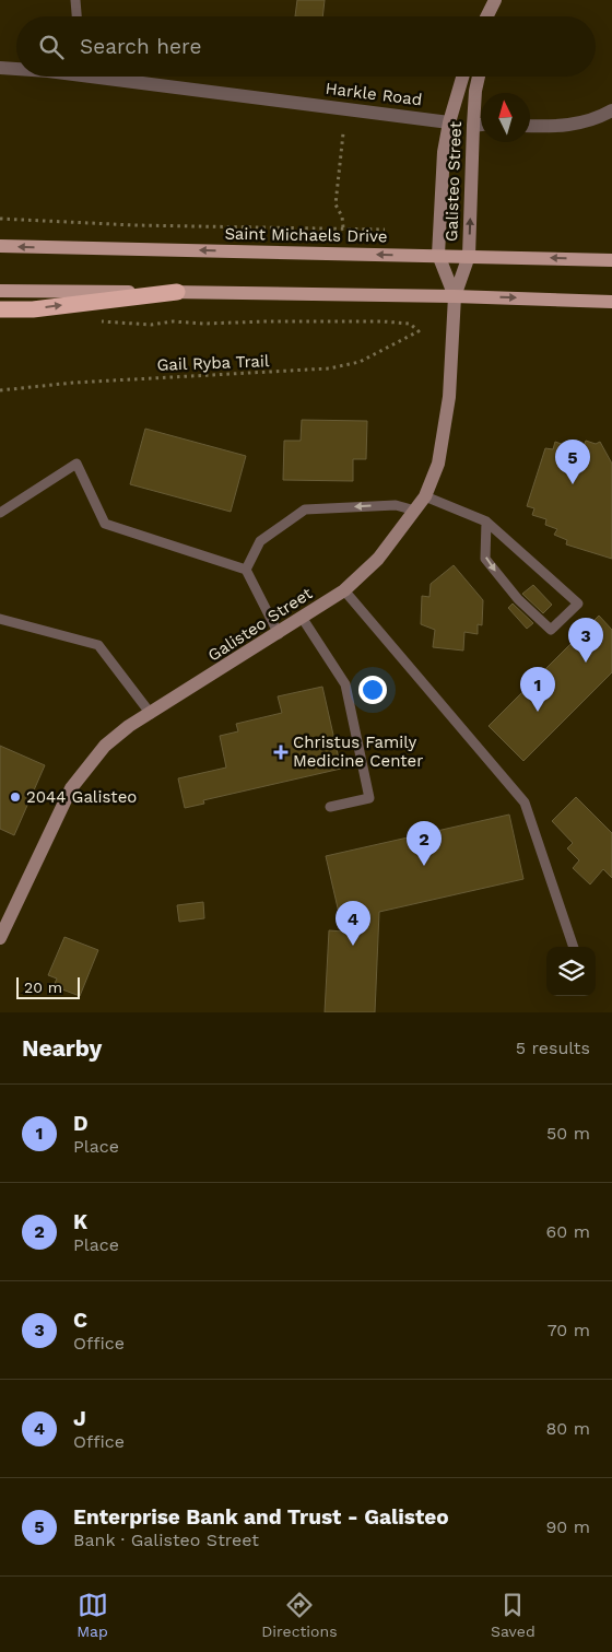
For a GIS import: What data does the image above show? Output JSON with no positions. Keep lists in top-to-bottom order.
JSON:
{
  "streets": {
    "main road": ["Saint Michaels Drive"],
    "street": ["Harkle Road", "Galisteo Street"],
    "path": ["Gail Ryba Trail"]
  },
  "crossings": [
    ["Harkle Road", "Galisteo Street"],
    ["Galisteo Street", "Saint Michaels Drive"]
  ],
  "places": {
    "health": ["Christus Family Medicine Center"],
    "other": ["2044 Galisteo"]
  },
  "scale_bar": "20 m",
  "north": "top",
  "page": {
    "search": "Search here",
    "pins": [
      "5",
      "3",
      "1",
      "2",
      "4"
    ],
    "scale": "20 m",
    "heading": ["Nearby", "5 results"],
    "list": [
      {
        "mark": "1",
        "name": "D",
        "note": "Place",
        "value": "50 m"
      },
      {
        "mark": "2",
        "name": "K",
        "note": "Place",
        "value": "60 m"
      },
      {
        "mark": "3",
        "name": "C",
        "note": "Office",
        "value": "70 m"
      },
      {
        "mark": "4",
        "name": "J",
        "note": "Office",
        "value": "80 m"
      },
      {
        "mark": "5",
        "name": "Enterprise Bank and Trust - Galisteo",
        "note": "Bank · Galisteo Street",
        "value": "90 m"
      }
    ],
    "nav": ["Map", "Directions", "Saved"]
  }
}
